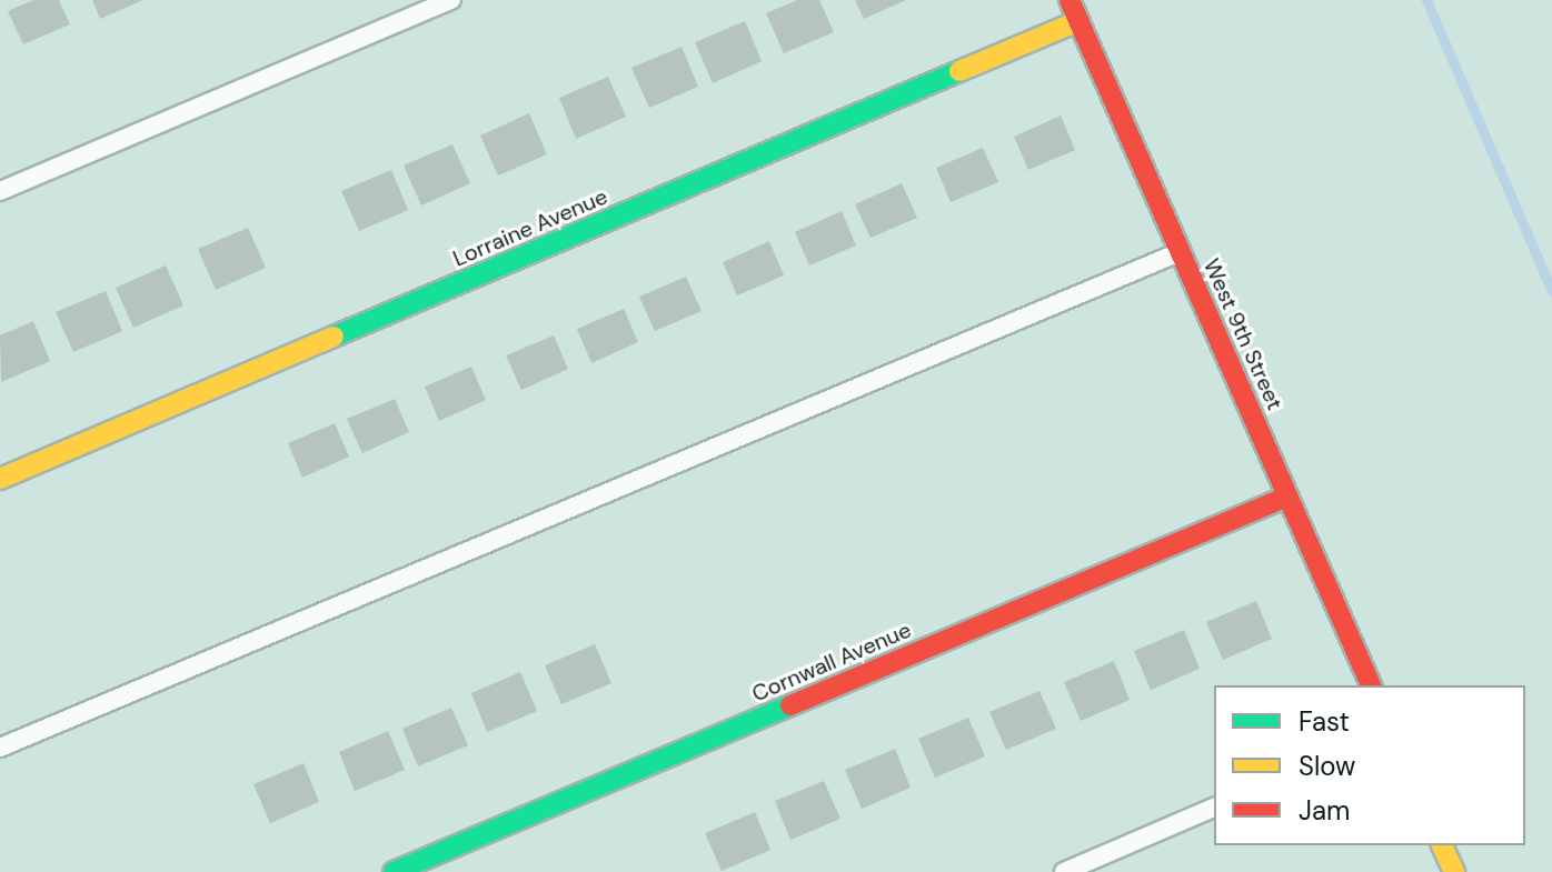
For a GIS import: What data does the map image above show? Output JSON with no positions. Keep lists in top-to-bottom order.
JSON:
{
  "streets": {
    "street": ["Lorraine Avenue", "West 9th Street", "Cornwall Avenue"]
  },
  "crossings": [
    ["Lorraine Avenue", "West 9th Street"],
    ["West 9th Street", "Cornwall Avenue"]
  ],
  "legend": ["Fast", "Slow", "Jam"]
}
